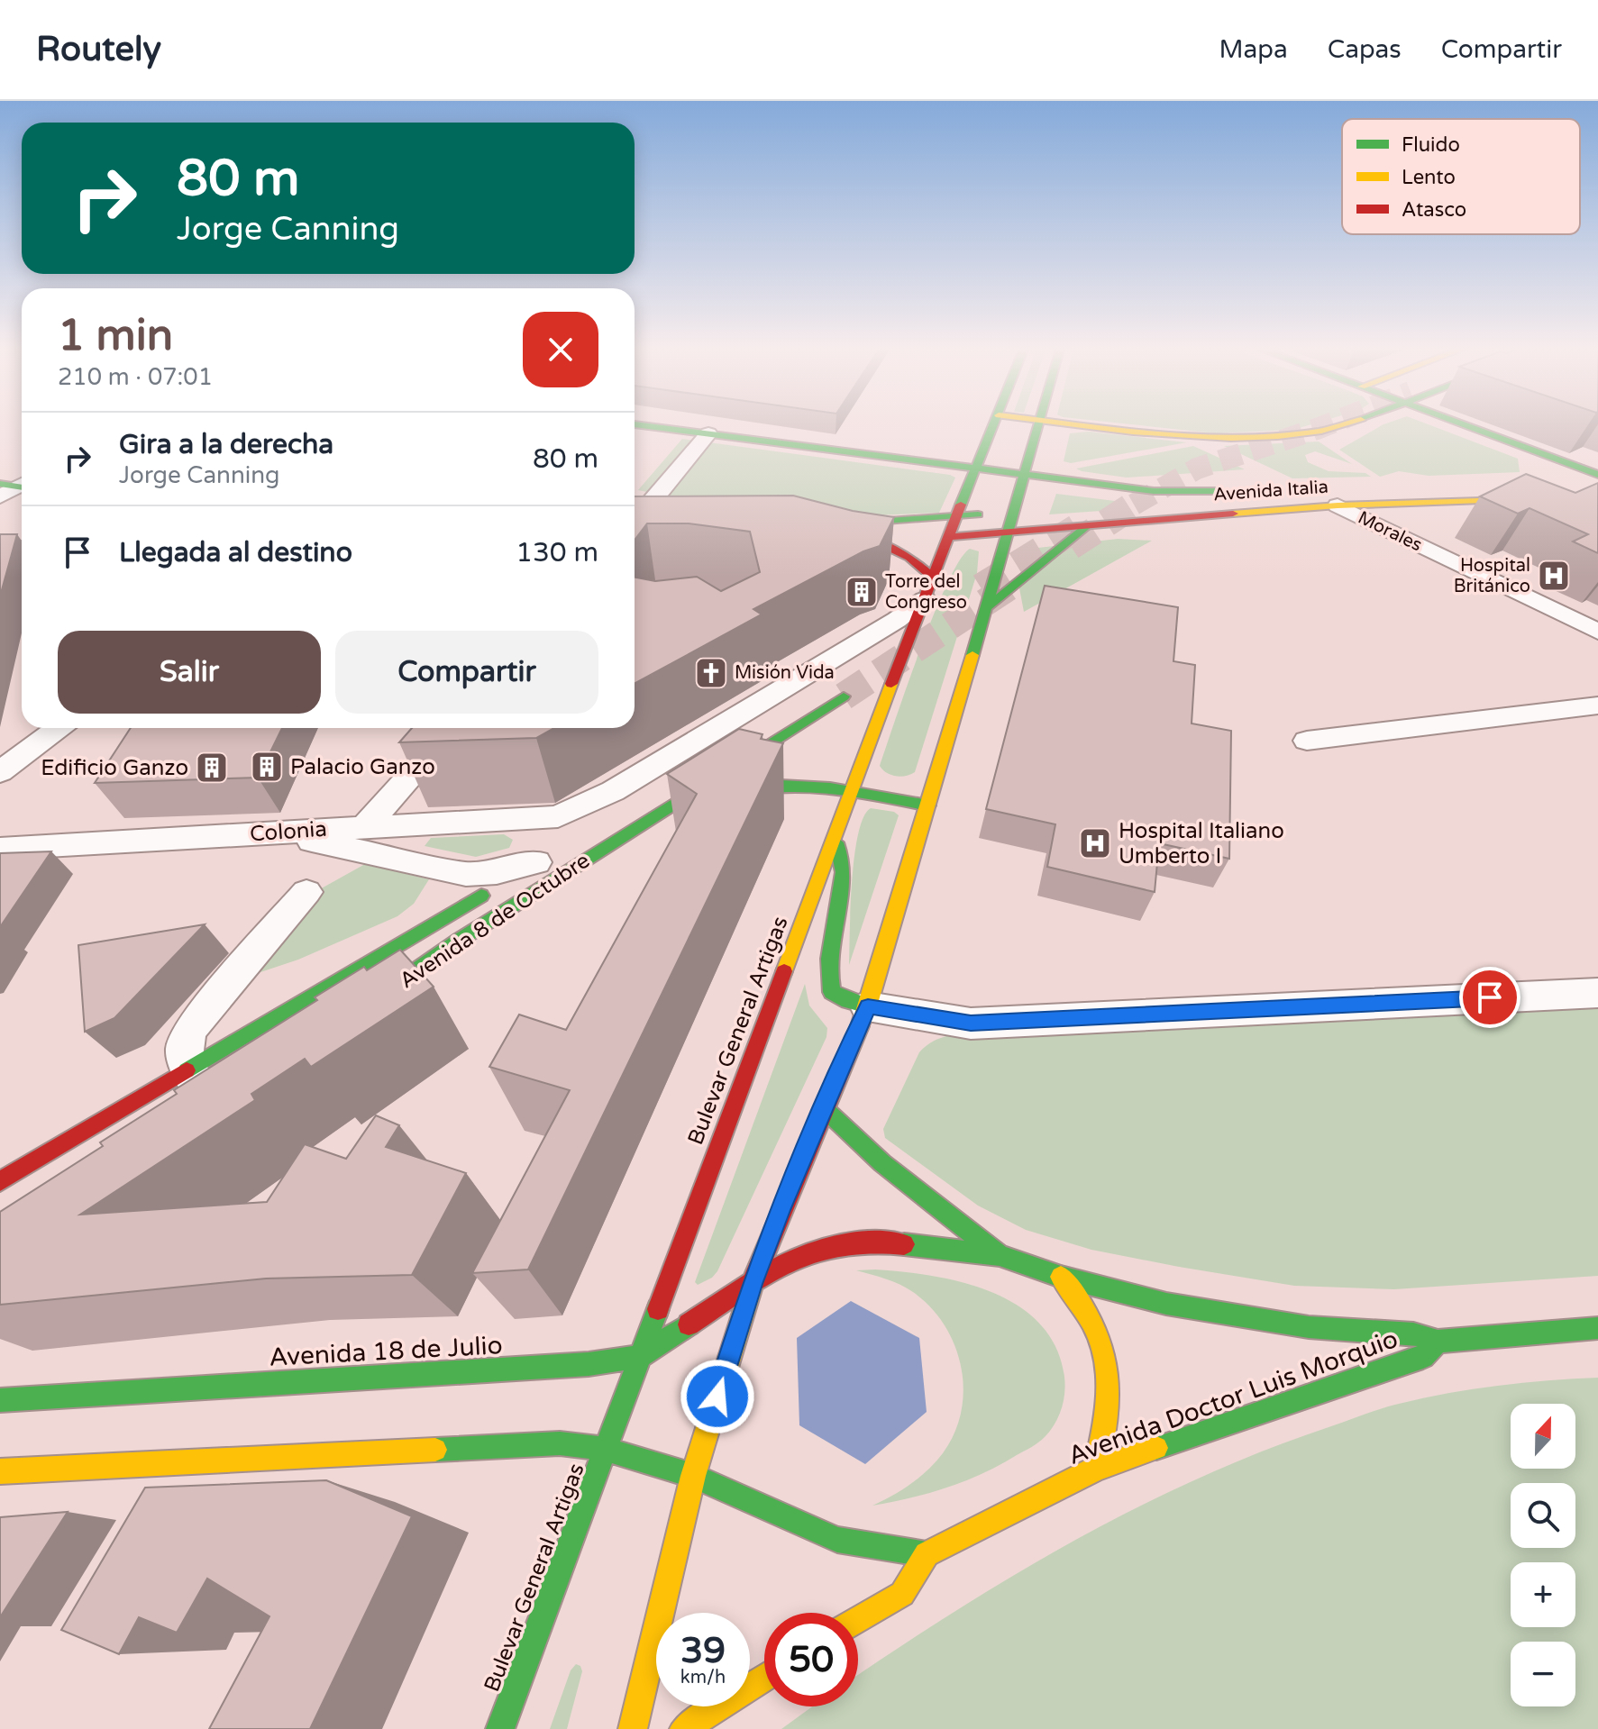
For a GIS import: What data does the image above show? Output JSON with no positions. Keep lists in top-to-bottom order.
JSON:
{
  "streets": {
    "main road": [
      "Avenida Italia",
      "Avenida 8 de Octubre",
      "Bulevar General Artigas",
      "Avenida 18 de Julio",
      "Avenida Doctor Luis Morquio"
    ],
    "street": ["Morales", "Colonia"]
  },
  "crossings": [
    ["Avenida Italia", "Morales"],
    ["Avenida Italia", "Bulevar General Artigas"],
    ["Colonia", "Avenida 8 de Octubre"],
    ["Colonia", "Bulevar General Artigas"],
    ["Bulevar General Artigas", "Avenida 18 de Julio"],
    ["Avenida 18 de Julio", "Avenida Doctor Luis Morquio"]
  ],
  "places": {
    "hospital": ["Hospital Británico", "Hospital Italiano Umberto I"],
    "building": ["Torre del Congreso", "Palacio Ganzo", "Edificio Ganzo"],
    "church": ["Misión Vida"]
  },
  "legend": ["Fluido", "Lento", "Atasco"],
  "north": "top",
  "page": {
    "header": "Routely",
    "nav": ["Mapa", "Capas", "Compartir"],
    "turn": ["80 m", "Jorge Canning"],
    "heading": ["1 min", "210 m · 07:01"],
    "list": [
      {
        "name": "Gira a la derecha",
        "note": "Jorge Canning",
        "value": "80 m"
      },
      {
        "name": "Llegada al destino",
        "value": "130 m"
      }
    ],
    "buttons": ["Salir", "Compartir"],
    "map_buttons": ["+", "−"],
    "speed": "39 km/h",
    "limit": "50"
  }
}
